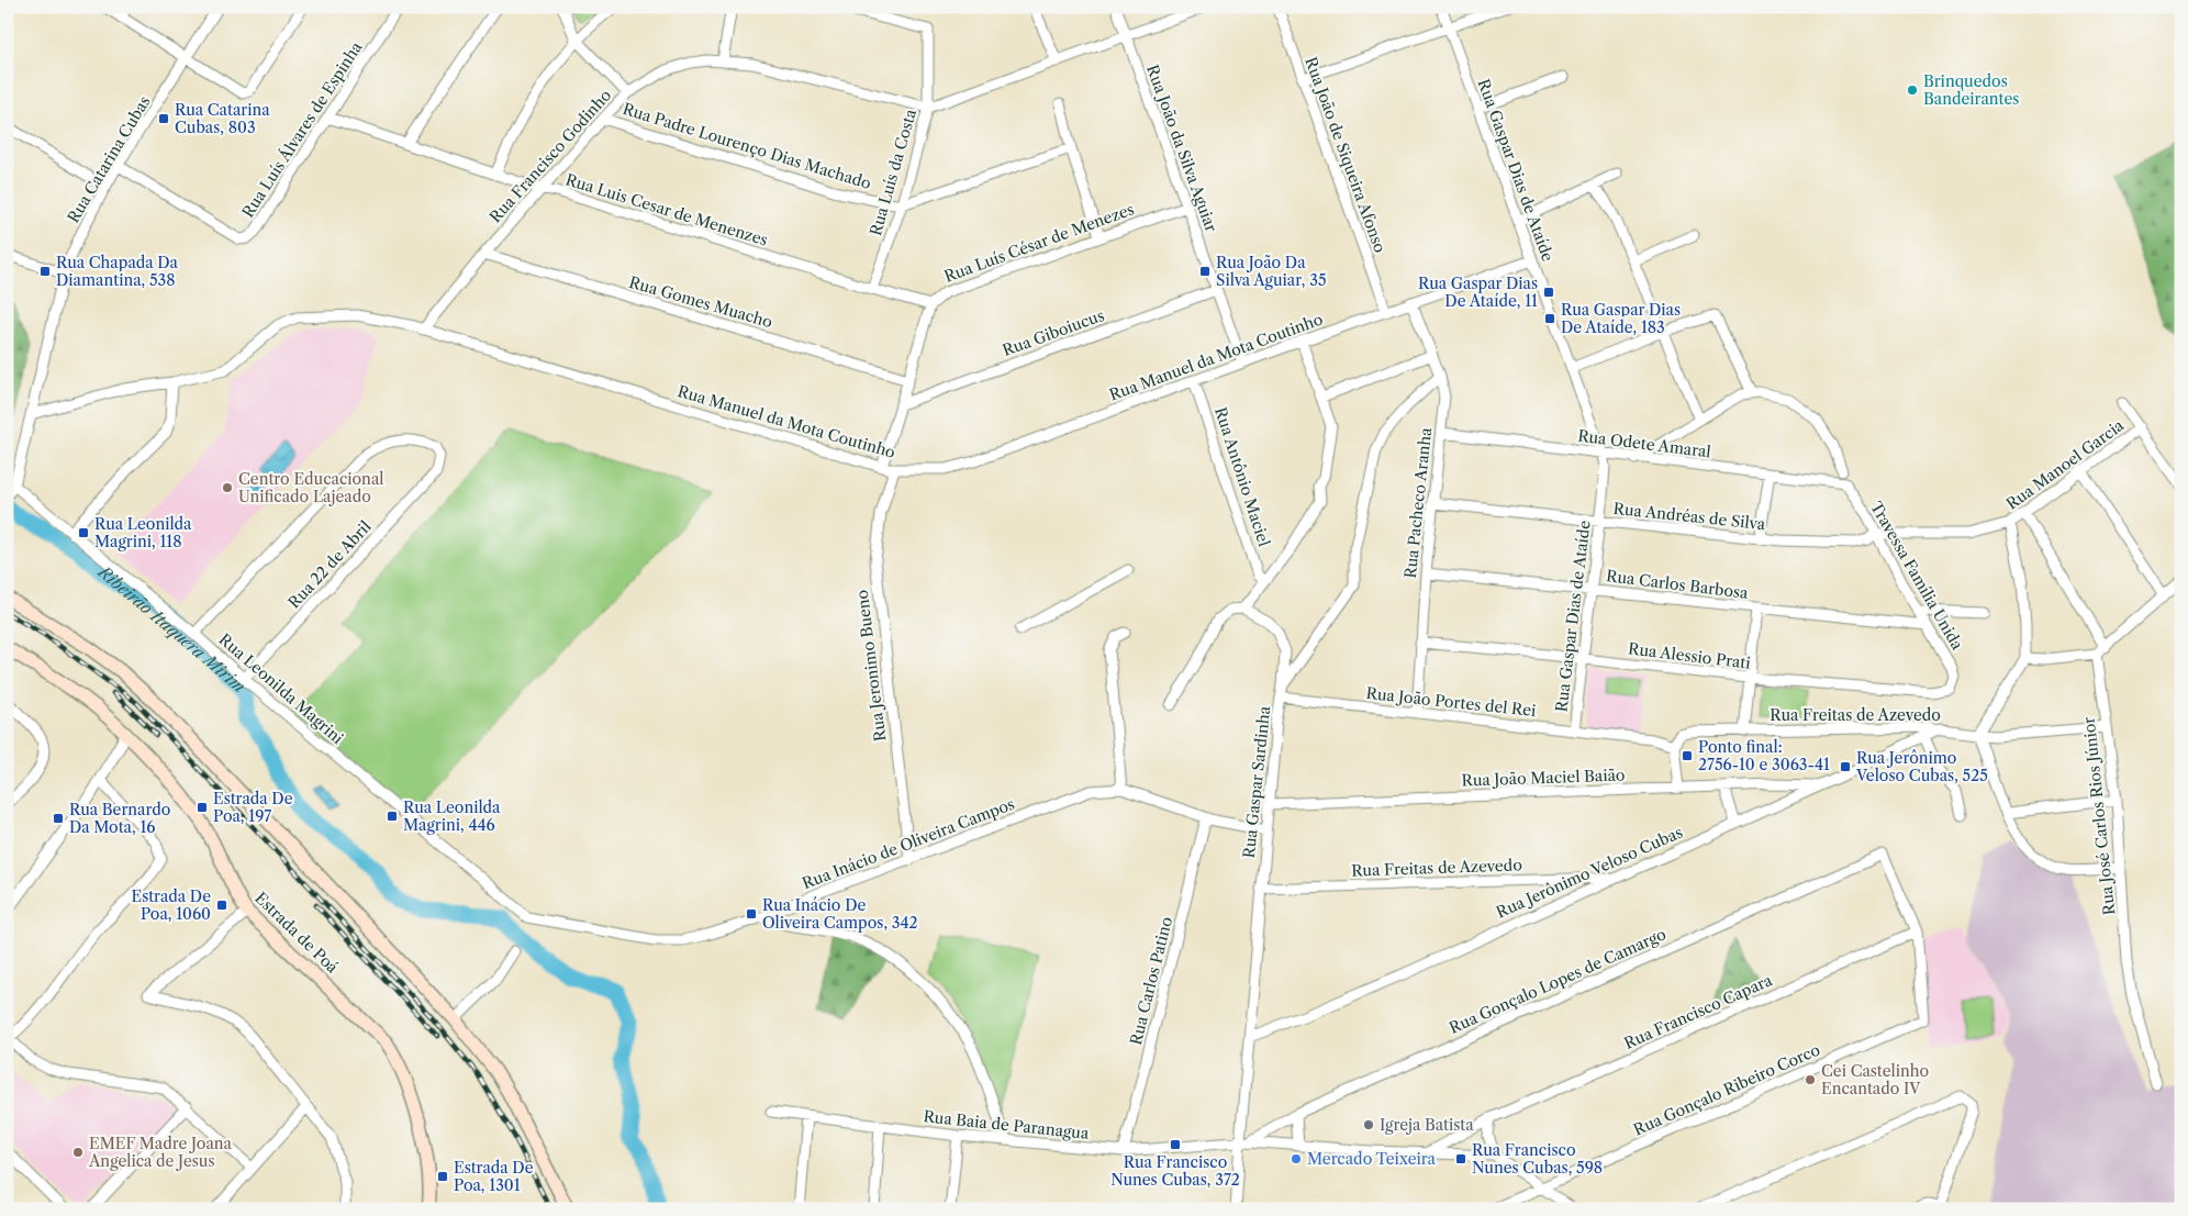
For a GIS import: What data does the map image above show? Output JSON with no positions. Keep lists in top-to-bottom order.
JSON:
{
  "streets": {
    "main road": ["Estrada de Poá"],
    "street": [
      "Rua Luís Álvares de Espinha",
      "Rua Padre Lourenço Dias Machado",
      "Rua João da Silva Aguiar",
      "Rua João de Siqueira Afonso",
      "Rua Francisco Godinho",
      "Rua Catarina Cubas",
      "Rua Gaspar Dias de Ataíde",
      "Rua Luís da Costa",
      "Rua Luis Cesar de Menenzes",
      "Rua Luís César de Menezes",
      "Rua Gomes Muacho",
      "Rua Giboiucus",
      "Rua Manuel da Mota Coutinho",
      "Rua Odete Amaral",
      "Rua Manoel Garcia",
      "Rua Antônio Maciel",
      "Rua Pacheco Aranha",
      "Rua Andréas de Silva",
      "Rua 22 de Abril",
      "Travessa Família Unida",
      "Rua Carlos Barbosa",
      "Rua Alessio Prati",
      "Rua Jeronimo Bueno",
      "Rua Leonilda Magrini",
      "Rua João Portes del Rei",
      "Rua Freitas de Azevedo",
      "Rua João Maciel Baião",
      "Rua Gaspar Sardinha",
      "Rua José Carlos Rios Júnior",
      "Rua Inácio de Oliveira Campos",
      "Rua Jerônimo Veloso Cubas",
      "Rua Carlos Patino",
      "Rua Gonçalo Lopes de Camargo",
      "Rua Francisco Capara",
      "Rua Gonçalo Ribeiro Corco",
      "Rua Baia de Paranagua"
    ]
  },
  "crossings": [
    ["Rua Luís Álvares de Espinha", "Rua Catarina Cubas"],
    ["Rua Luís Álvares de Espinha", "Rua Luis Cesar de Menenzes"],
    ["Rua Padre Lourenço Dias Machado", "Rua Francisco Godinho"],
    ["Rua Padre Lourenço Dias Machado", "Rua Luís da Costa"],
    ["Rua João da Silva Aguiar", "Rua Luís César de Menezes"],
    ["Rua João da Silva Aguiar", "Rua Giboiucus"],
    ["Rua João da Silva Aguiar", "Rua Manuel da Mota Coutinho"],
    ["Rua João de Siqueira Afonso", "Rua Manuel da Mota Coutinho"],
    ["Rua Francisco Godinho", "Rua Luís da Costa"],
    ["Rua Francisco Godinho", "Rua Luis Cesar de Menenzes"],
    ["Rua Francisco Godinho", "Rua Gomes Muacho"],
    ["Rua Francisco Godinho", "Rua Manuel da Mota Coutinho"],
    ["Rua Catarina Cubas", "Rua Manuel da Mota Coutinho"],
    ["Rua Catarina Cubas", "Rua Leonilda Magrini"],
    ["Rua Gaspar Dias de Ataíde", "Rua Manuel da Mota Coutinho"],
    ["Rua Gaspar Dias de Ataíde", "Rua Odete Amaral"],
    ["Rua Gaspar Dias de Ataíde", "Rua Andréas de Silva"],
    ["Rua Gaspar Dias de Ataíde", "Rua Carlos Barbosa"],
    ["Rua Gaspar Dias de Ataíde", "Rua Alessio Prati"],
    ["Rua Gaspar Dias de Ataíde", "Rua João Portes del Rei"],
    ["Rua Luís da Costa", "Rua Luis Cesar de Menenzes"],
    ["Rua Manuel da Mota Coutinho", "Rua Antônio Maciel"],
    ["Rua Manuel da Mota Coutinho", "Rua Pacheco Aranha"],
    ["Rua Manuel da Mota Coutinho", "Rua Jeronimo Bueno"],
    ["Rua Odete Amaral", "Rua Pacheco Aranha"],
    ["Rua Odete Amaral", "Travessa Família Unida"],
    ["Rua Manoel Garcia", "Rua Andréas de Silva"],
    ["Rua Manoel Garcia", "Travessa Família Unida"],
    ["Rua Pacheco Aranha", "Rua Andréas de Silva"],
    ["Rua Pacheco Aranha", "Rua Carlos Barbosa"],
    ["Rua Pacheco Aranha", "Rua Alessio Prati"],
    ["Rua Pacheco Aranha", "Rua João Portes del Rei"],
    ["Rua Pacheco Aranha", "Rua Gaspar Sardinha"],
    ["Rua Andréas de Silva", "Travessa Família Unida"],
    ["Rua 22 de Abril", "Rua Leonilda Magrini"],
    ["Travessa Família Unida", "Rua Carlos Barbosa"],
    ["Travessa Família Unida", "Rua Alessio Prati"],
    ["Rua Jeronimo Bueno", "Rua Inácio de Oliveira Campos"],
    ["Rua Leonilda Magrini", "Rua Inácio de Oliveira Campos"],
    ["Rua João Portes del Rei", "Rua Freitas de Azevedo"],
    ["Rua João Portes del Rei", "Rua Gaspar Sardinha"],
    ["Rua Freitas de Azevedo", "Rua Gaspar Sardinha"],
    ["Rua Freitas de Azevedo", "Rua José Carlos Rios Júnior"],
    ["Rua Freitas de Azevedo", "Rua Jerônimo Veloso Cubas"],
    ["Rua João Maciel Baião", "Rua Gaspar Sardinha"],
    ["Rua João Maciel Baião", "Rua Jerônimo Veloso Cubas"],
    ["Rua Gaspar Sardinha", "Rua Inácio de Oliveira Campos"],
    ["Rua Gaspar Sardinha", "Rua Jerônimo Veloso Cubas"],
    ["Rua Gaspar Sardinha", "Rua Gonçalo Lopes de Camargo"],
    ["Rua Gaspar Sardinha", "Rua Baia de Paranagua"],
    ["Rua Inácio de Oliveira Campos", "Rua Carlos Patino"],
    ["Rua Carlos Patino", "Rua Baia de Paranagua"],
    ["Rua Gonçalo Lopes de Camargo", "Rua Francisco Capara"],
    ["Rua Gonçalo Lopes de Camargo", "Rua Gonçalo Ribeiro Corco"],
    ["Rua Gonçalo Lopes de Camargo", "Rua Baia de Paranagua"],
    ["Rua Francisco Capara", "Rua Gonçalo Ribeiro Corco"],
    ["Rua Francisco Capara", "Rua Baia de Paranagua"]
  ],
  "water": ["Ribeirão Itaquera Mirim"],
  "places": {
    "other": [
      "Brinquedos Bandeirantes",
      "Centro Educacional Unificado Lajeado",
      "Cei Castelinho Encantado IV",
      "Igreja Batista",
      "EMEF Madre Joana Angelica de Jesus",
      "Mercado Teixeira"
    ],
    "transit": [
      "Rua Catarina Cubas, 803",
      "Rua Chapada Da Diamantina, 538",
      "Rua João Da Silva Aguiar, 35",
      "Rua Gaspar Dias De Ataíde, 11",
      "Rua Gaspar Dias De Ataíde, 183",
      "Rua Leonilda Magrini, 118",
      "Ponto final: 2756-10 e 3063-41",
      "Rua Jerônimo Veloso Cubas, 525",
      "Estrada De Poa, 197",
      "Rua Leonilda Magrini, 446",
      "Rua Bernardo Da Mota, 16",
      "Estrada De Poa, 1060",
      "Rua Inácio De Oliveira Campos, 342",
      "Rua Francisco Nunes Cubas, 372",
      "Rua Francisco Nunes Cubas, 598",
      "Estrada De Poa, 1301"
    ]
  }
}
